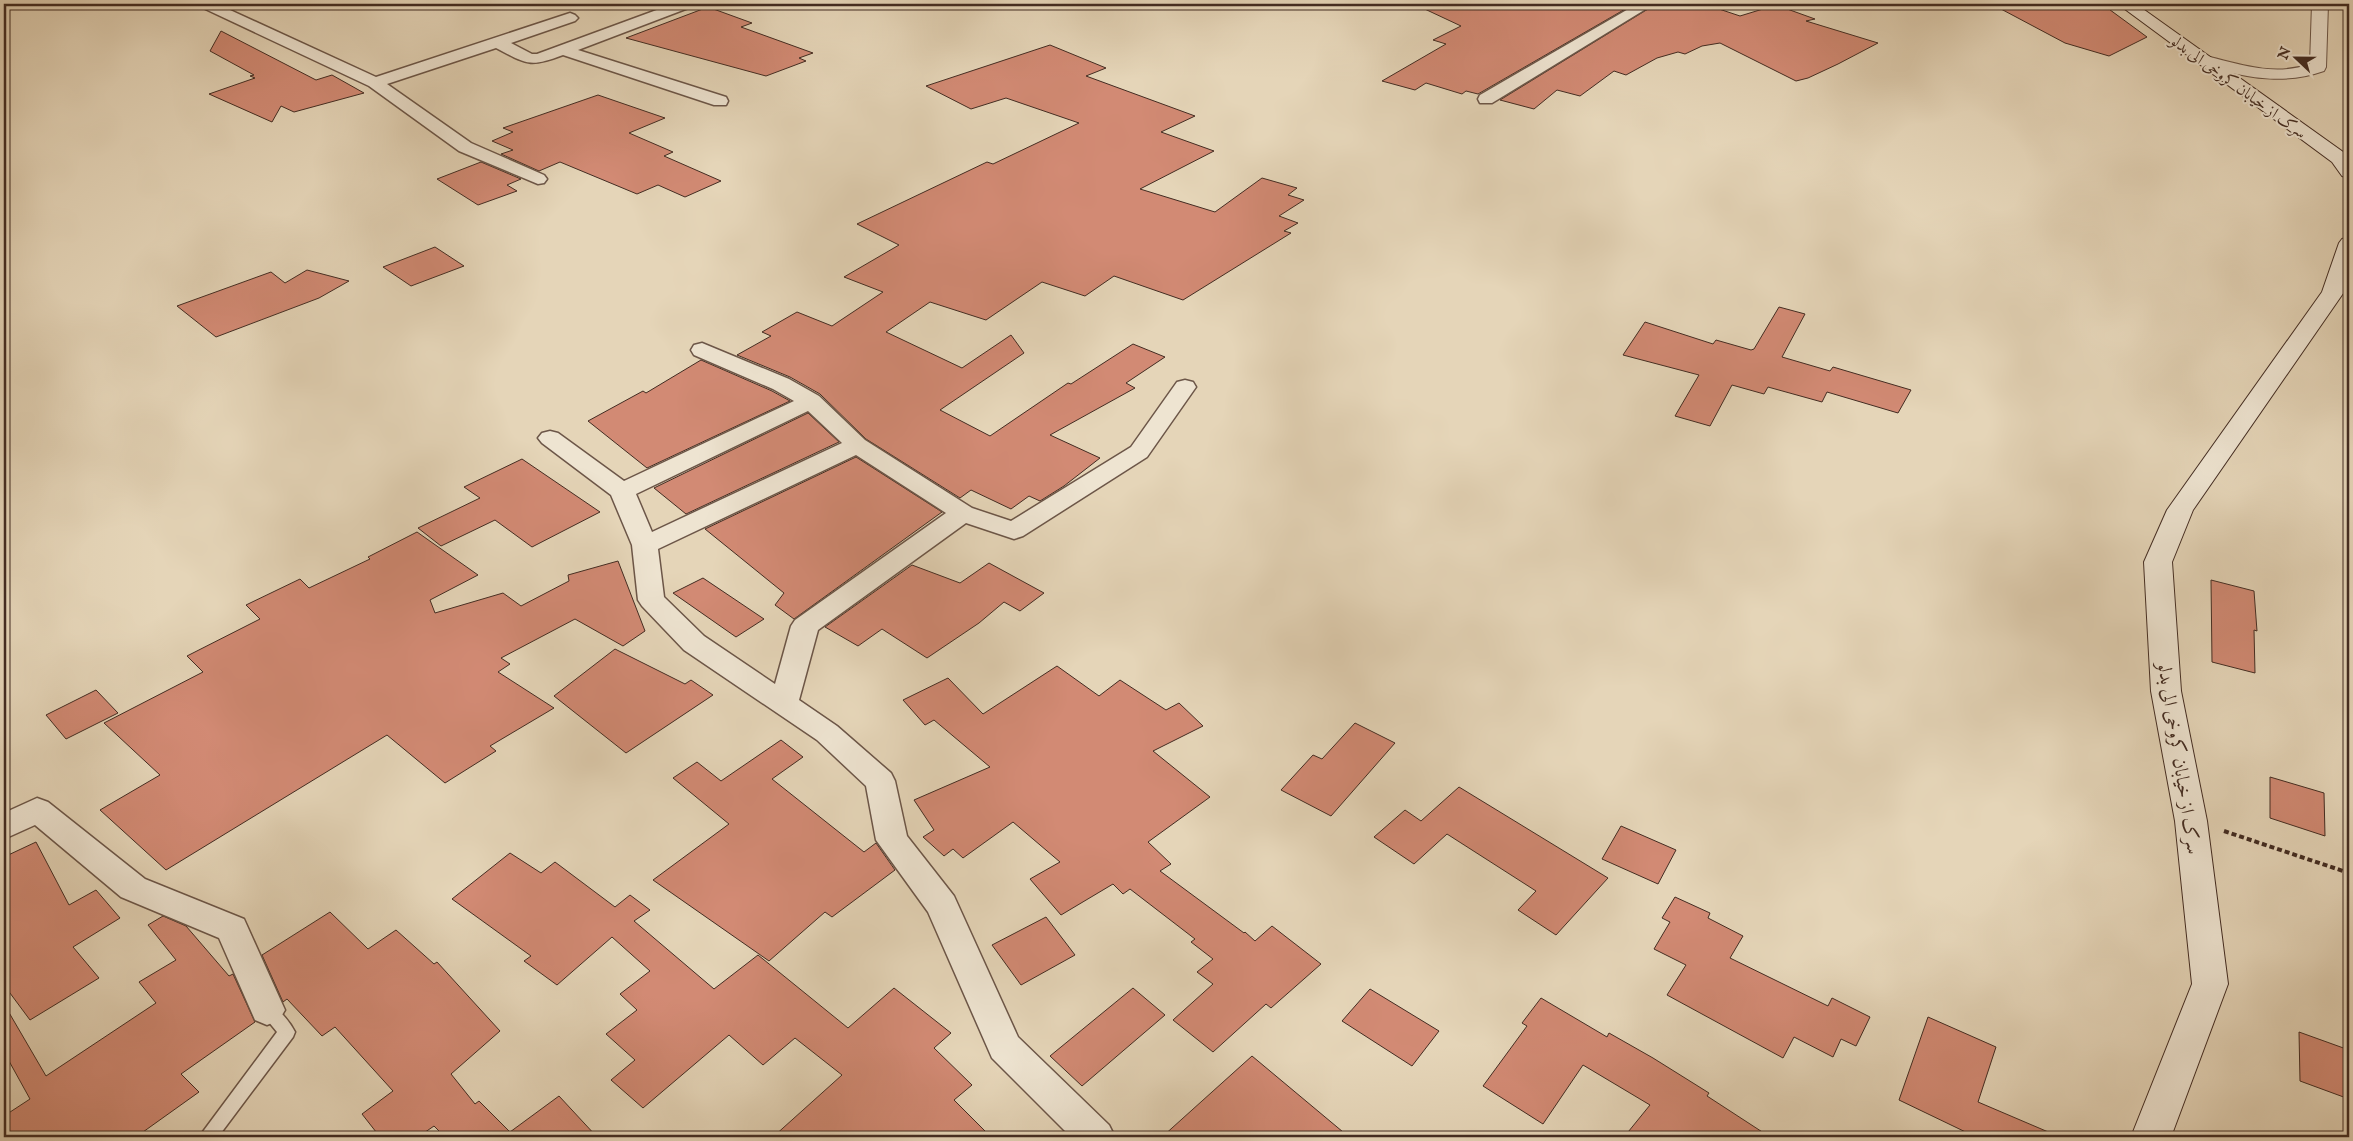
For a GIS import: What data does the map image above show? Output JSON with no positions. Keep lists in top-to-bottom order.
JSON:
{
  "streets": {
    "main road": ["سرک از خیابان کروخی الی بدلو"]
  },
  "north": "left"
}
